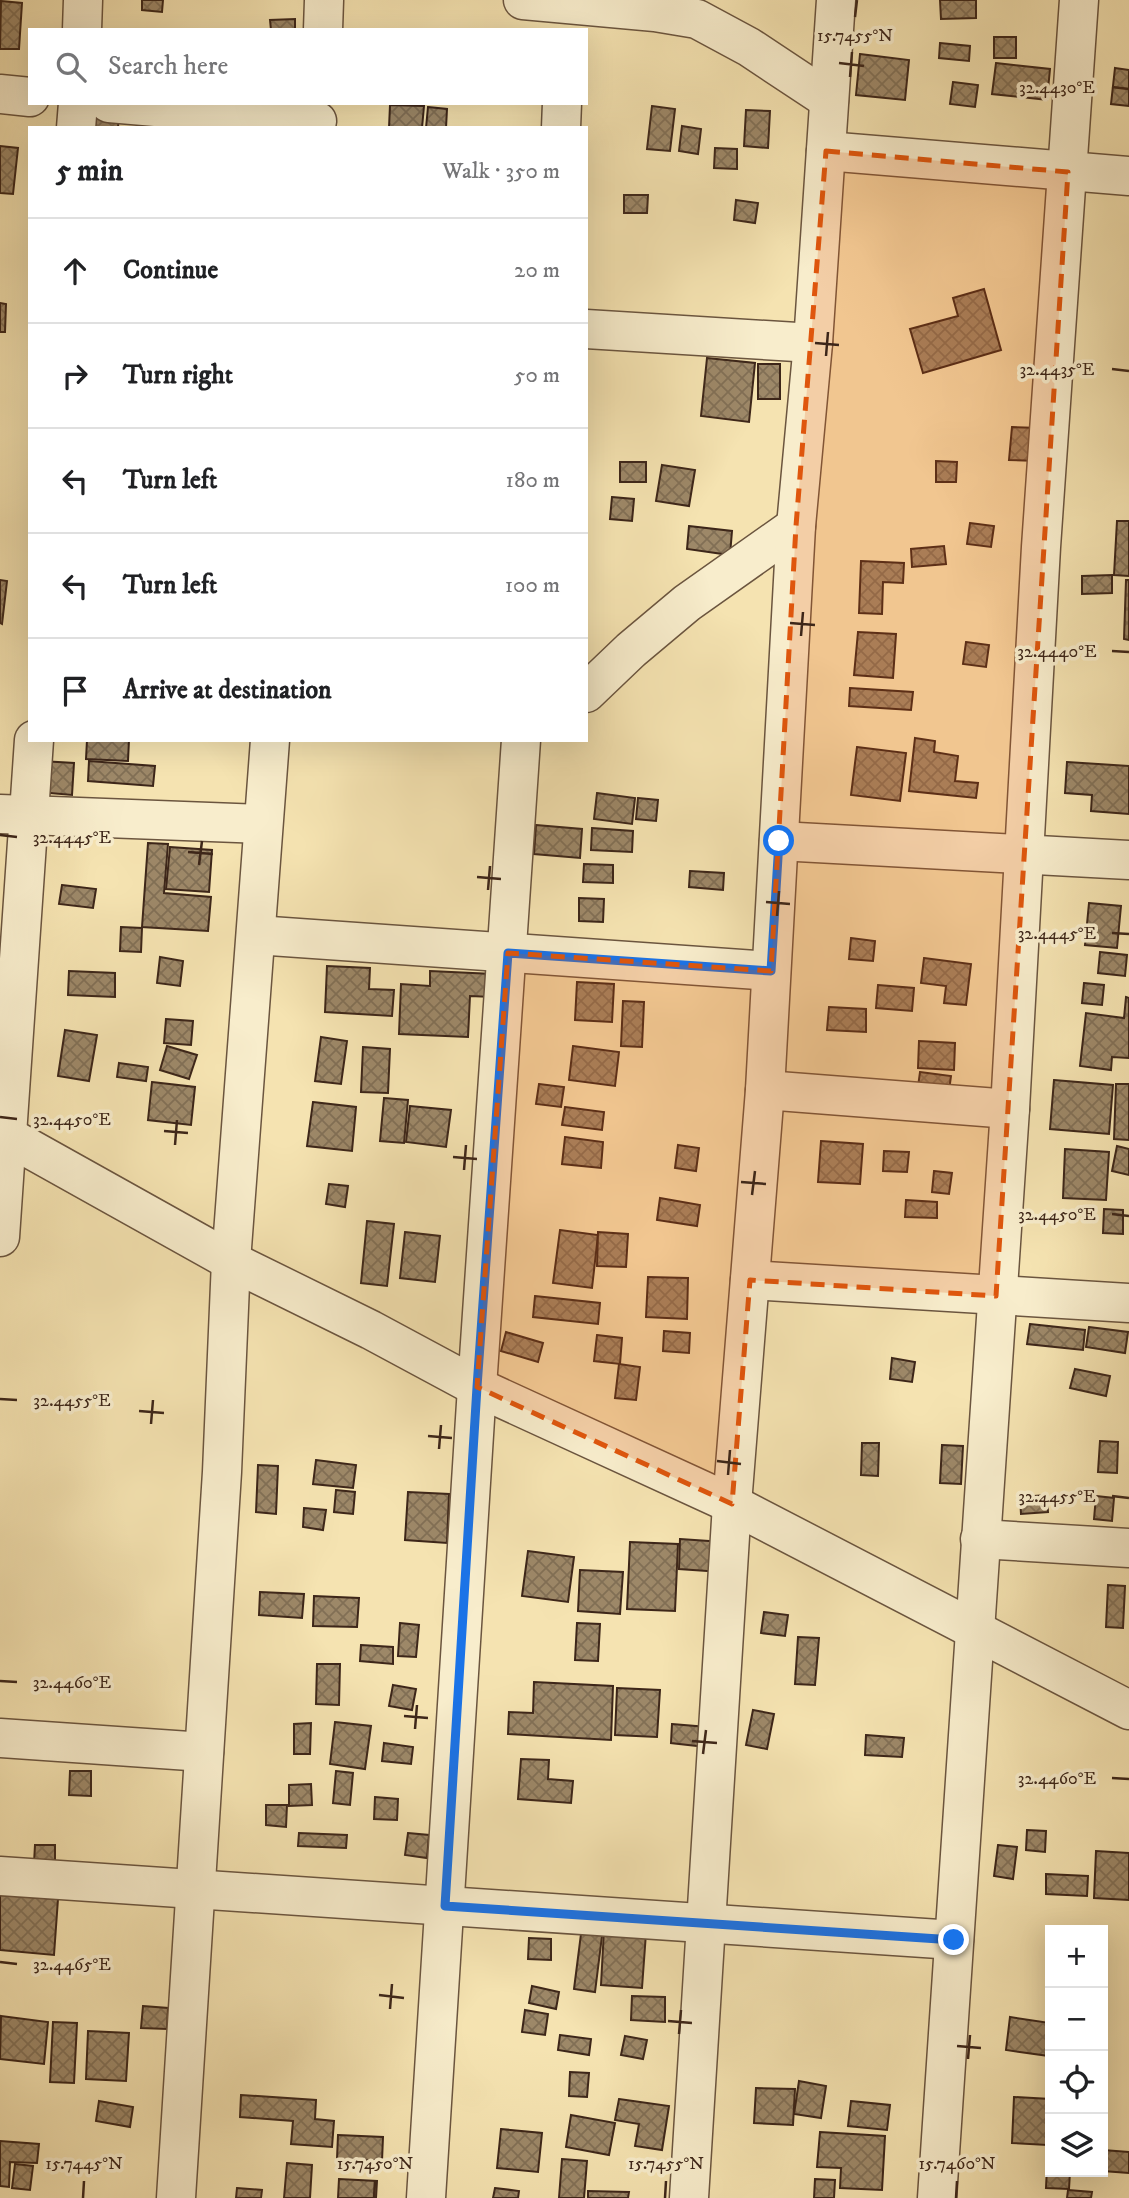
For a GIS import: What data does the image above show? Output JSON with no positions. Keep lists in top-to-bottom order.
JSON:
{
  "page": {
    "search": "Search here",
    "heading": ["5 min", "Walk · 350 m"],
    "list": [
      ["Continue", "20 m"],
      ["Turn right", "50 m"],
      ["Turn left", "180 m"],
      ["Turn left", "100 m"],
      "Arrive at destination"
    ],
    "map_buttons": ["+", "−"]
  },
  "coordinates": [
    "15.7455°N",
    "32.4430°E",
    "32.4435°E",
    "32.4440°E",
    "32.4445°E",
    "32.4450°E",
    "32.4455°E",
    "32.4460°E",
    "32.4465°E",
    "15.7445°N",
    "15.7450°N",
    "15.7460°N"
  ]
}
